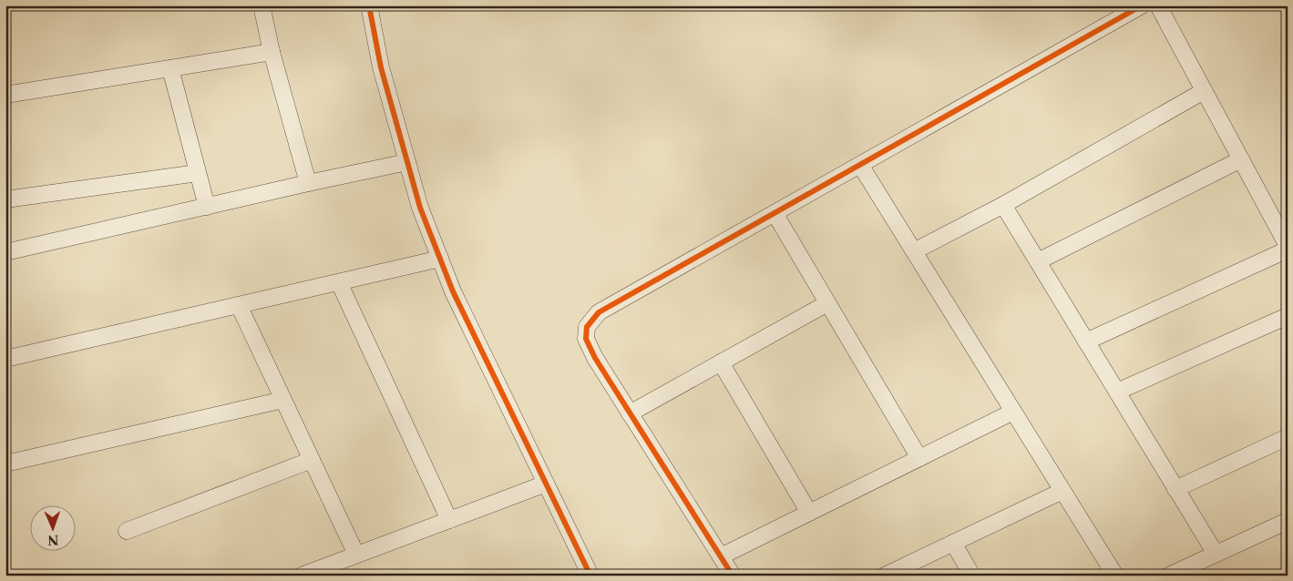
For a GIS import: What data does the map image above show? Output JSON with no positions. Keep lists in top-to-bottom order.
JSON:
{
  "north": "bottom"
}
